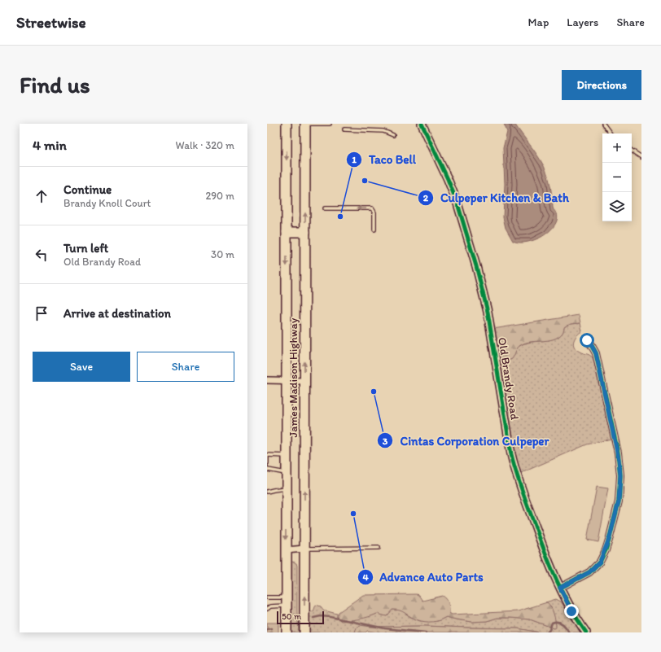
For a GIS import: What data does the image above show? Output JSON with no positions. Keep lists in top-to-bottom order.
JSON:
{
  "streets": {
    "main road": ["James Madison Highway"],
    "street": ["Old Brandy Road"]
  },
  "places": [
    "Culpeper Kitchen & Bath",
    "Taco Bell",
    "Cintas Corporation Culpeper",
    "Advance Auto Parts"
  ],
  "scale_bar": "50 m",
  "page": {
    "header": "Streetwise",
    "nav": ["Map", "Layers", "Share"],
    "buttons": [
      "Directions",
      ["Save", "Share"]
    ],
    "title": "Find us",
    "heading": ["4 min", "Walk · 320 m"],
    "map_buttons": ["+", "−"],
    "list": [
      ["Continue", "Brandy Knoll Court", "290 m"],
      ["Turn left", "Old Brandy Road", "30 m"],
      "Arrive at destination"
    ],
    "scale": "50 m"
  }
}
